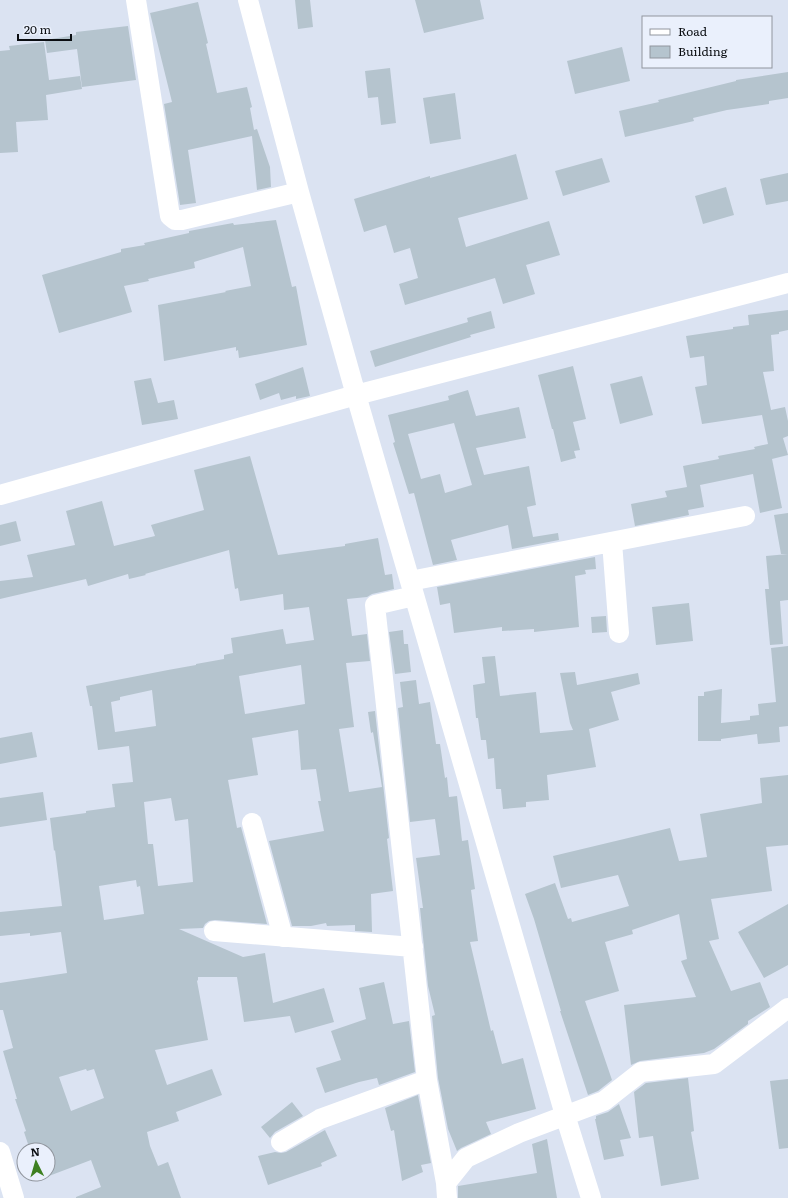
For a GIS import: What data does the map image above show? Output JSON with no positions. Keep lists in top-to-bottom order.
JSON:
{
  "legend": ["Road", "Building"],
  "scale_bar": "20 m",
  "north": "top"
}
